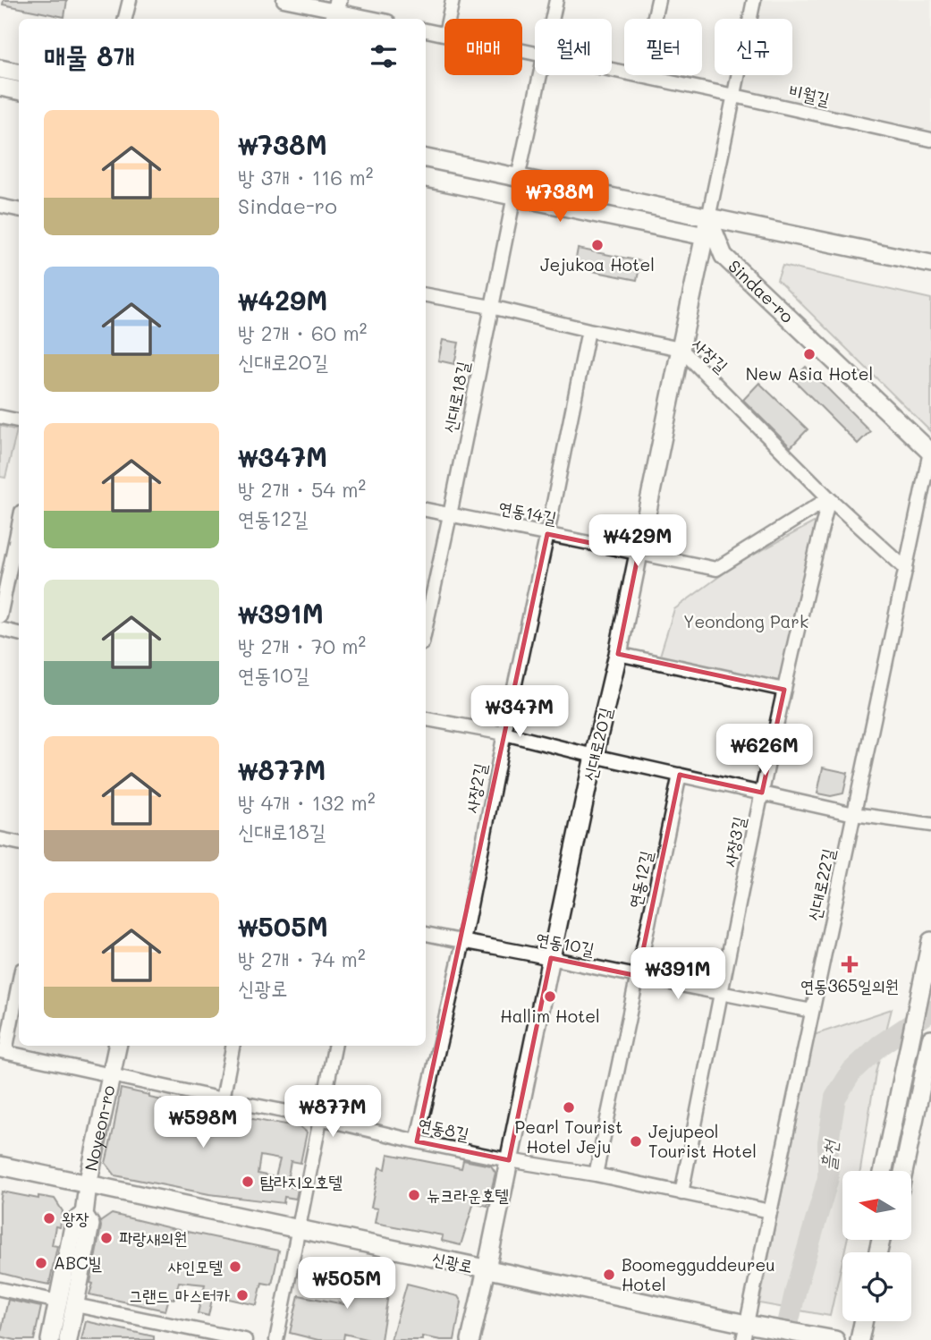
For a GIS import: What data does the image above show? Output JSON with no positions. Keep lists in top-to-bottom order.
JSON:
{
  "streets": {
    "main road": [
      "Sindae-ro",
      "신대로20길",
      "Noyeon-ro",
      "신광로"
    ],
    "street": [
      "비월길",
      "사장길",
      "신대로18길",
      "연동14길",
      "사장2길",
      "사장3길",
      "연동12길",
      "신대로22길",
      "연동10길",
      "연동8길"
    ]
  },
  "crossings": [
    ["Sindae-ro", "신대로20길"],
    ["Sindae-ro", "신대로22길"],
    ["사장길", "신대로18길"],
    ["사장길", "연동14길"],
    ["사장길", "신대로20길"],
    ["사장길", "사장2길"],
    ["사장길", "사장3길"],
    ["사장길", "신대로22길"],
    ["신대로18길", "연동14길"],
    ["연동14길", "신대로20길"],
    ["연동14길", "사장2길"],
    ["연동14길", "사장3길"],
    ["신대로20길", "연동10길"],
    ["신대로20길", "연동8길"],
    ["신대로20길", "신광로"],
    ["사장2길", "연동10길"],
    ["사장2길", "연동8길"],
    ["사장3길", "연동10길"],
    ["사장3길", "연동8길"],
    ["연동12길", "연동10길"],
    ["연동12길", "연동8길"],
    ["신대로22길", "연동10길"],
    ["신대로22길", "연동8길"],
    ["신대로22길", "신광로"],
    ["Noyeon-ro", "연동8길"],
    ["Noyeon-ro", "신광로"]
  ],
  "water": ["흘천"],
  "parks": ["Yeondong Park"],
  "places": {
    "other": [
      "Jejukoa Hotel",
      "New Asia Hotel",
      "Hallim Hotel",
      "Pearl Tourist Hotel Jeju",
      "Jejupeol Tourist Hotel",
      "탐라지오호텔",
      "뉴크라운호텔",
      "왕장",
      "파랑새의원",
      "ABC빌",
      "샤인모텔",
      "Boomegguddeureu Hotel",
      "그랜드 마스터카"
    ],
    "health": ["연동365일의원"]
  },
  "north": "left",
  "page": {
    "chip": [
      "매매",
      "월세",
      "필터",
      "신규"
    ],
    "heading": "매물 8개",
    "list": [
      {
        "name": "₩738M",
        "note": "방 3개 · 116 m² · Sindae-ro"
      },
      {
        "name": "₩429M",
        "note": "방 2개 · 60 m² · 신대로20길"
      },
      {
        "name": "₩347M",
        "note": "방 2개 · 54 m² · 연동12길"
      },
      {
        "name": "₩391M",
        "note": "방 2개 · 70 m² · 연동10길"
      },
      {
        "name": "₩877M",
        "note": "방 4개 · 132 m² · 신대로18길"
      },
      {
        "name": "₩505M",
        "note": "방 2개 · 74 m² · 신광로"
      }
    ],
    "price": [
      "₩738M",
      "₩429M",
      "₩347M",
      "₩626M",
      "₩391M",
      "₩877M",
      "₩598M",
      "₩505M"
    ]
  }
}
